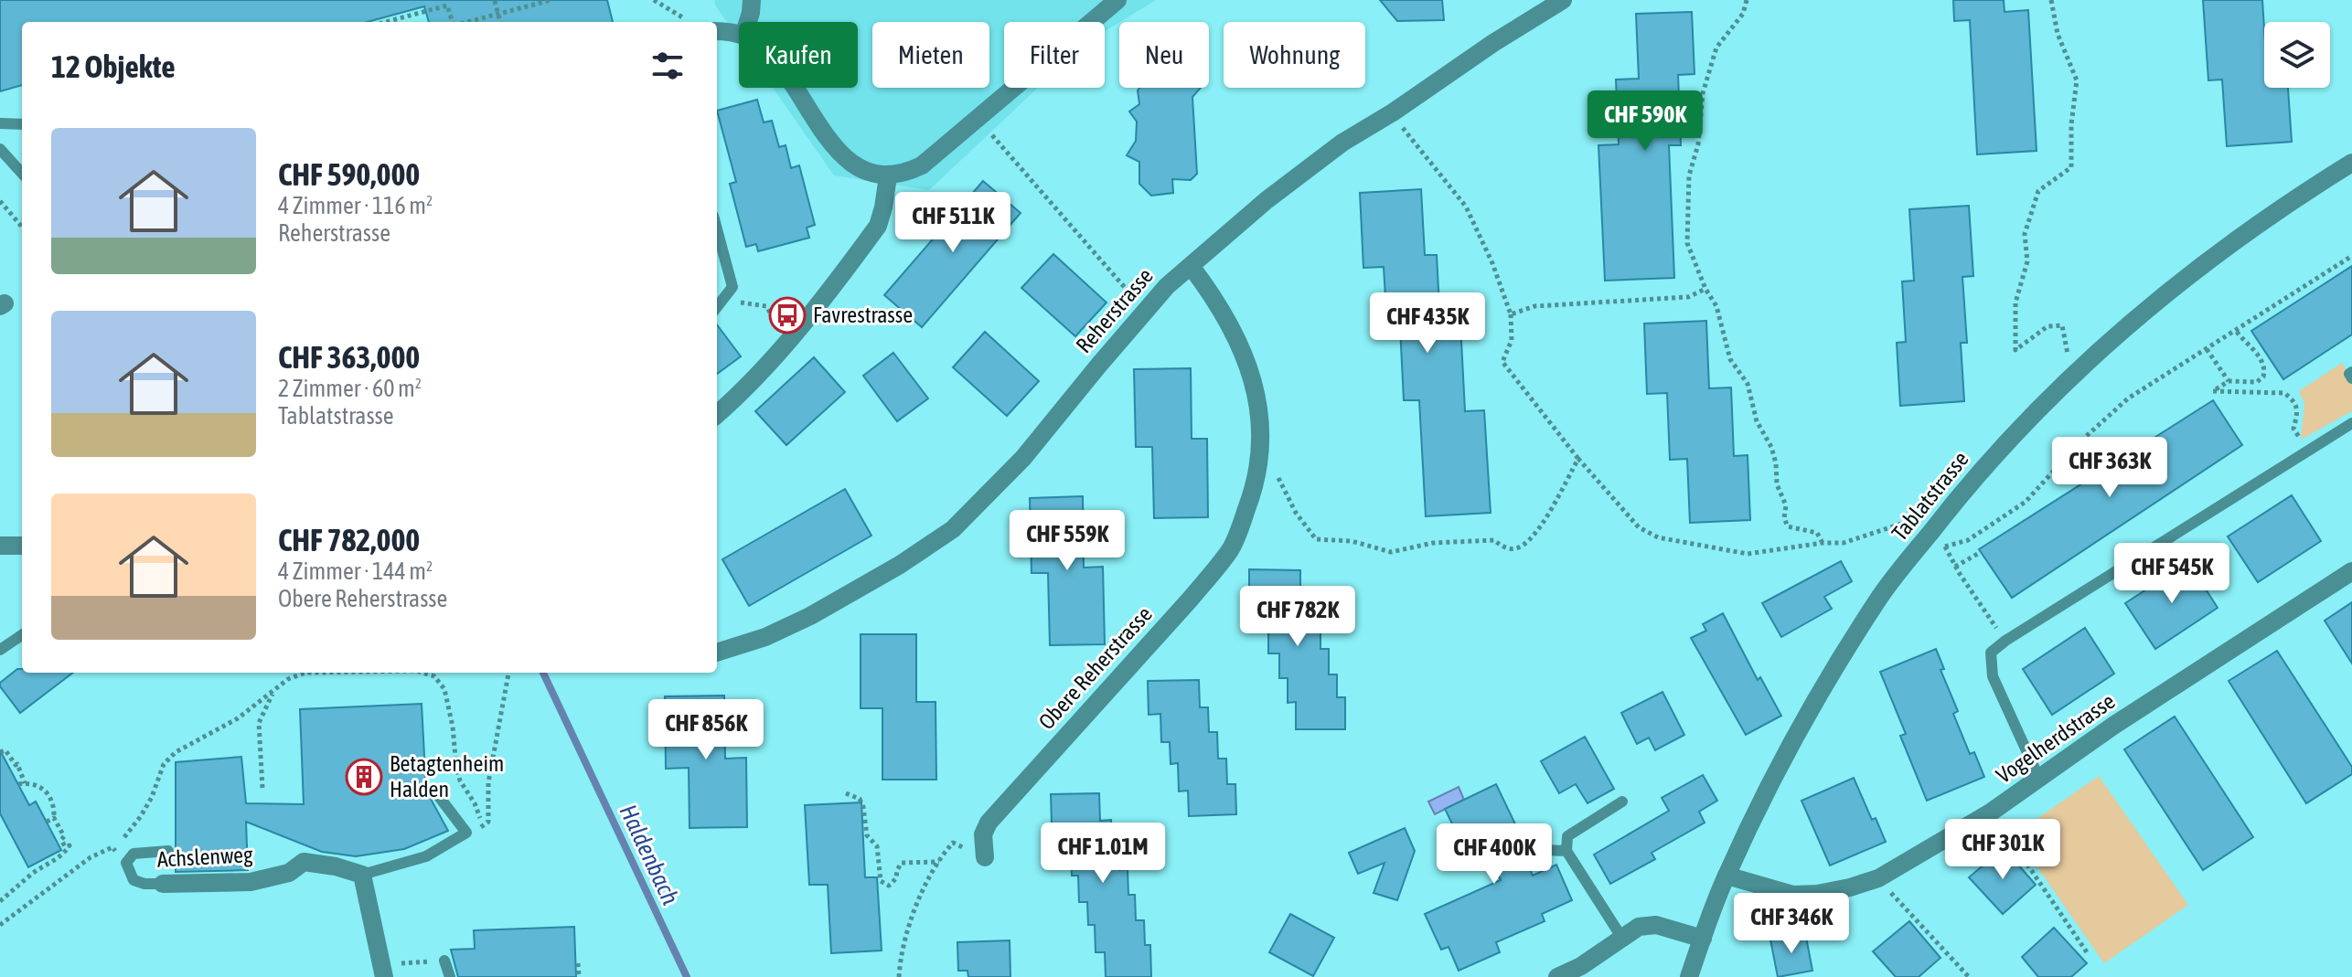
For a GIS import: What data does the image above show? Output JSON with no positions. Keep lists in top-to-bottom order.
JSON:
{
  "streets": {
    "street": [
      "Reherstrasse",
      "Tablatstrasse",
      "Obere Reherstrasse",
      "Vogelherdstrasse",
      "Achslenweg"
    ]
  },
  "crossings": [
    ["Reherstrasse", "Obere Reherstrasse"],
    ["Tablatstrasse", "Vogelherdstrasse"]
  ],
  "water": ["Haldenbach"],
  "places": {
    "bus stop": ["Favrestrasse"],
    "building": ["Betagtenheim Halden"]
  },
  "page": {
    "chip": [
      "Kaufen",
      "Mieten",
      "Filter",
      "Neu",
      "Wohnung"
    ],
    "heading": "12 Objekte",
    "price": [
      "CHF 590K",
      "CHF 511K",
      "CHF 435K",
      "CHF 363K",
      "CHF 559K",
      "CHF 545K",
      "CHF 782K",
      "CHF 856K",
      "CHF 301K",
      "CHF 1.01M",
      "CHF 400K",
      "CHF 346K"
    ],
    "list": [
      {
        "name": "CHF 590,000",
        "note": "4 Zimmer · 116 m² · Reherstrasse"
      },
      {
        "name": "CHF 363,000",
        "note": "2 Zimmer · 60 m² · Tablatstrasse"
      },
      {
        "name": "CHF 782,000",
        "note": "4 Zimmer · 144 m² · Obere Reherstrasse"
      }
    ]
  }
}
